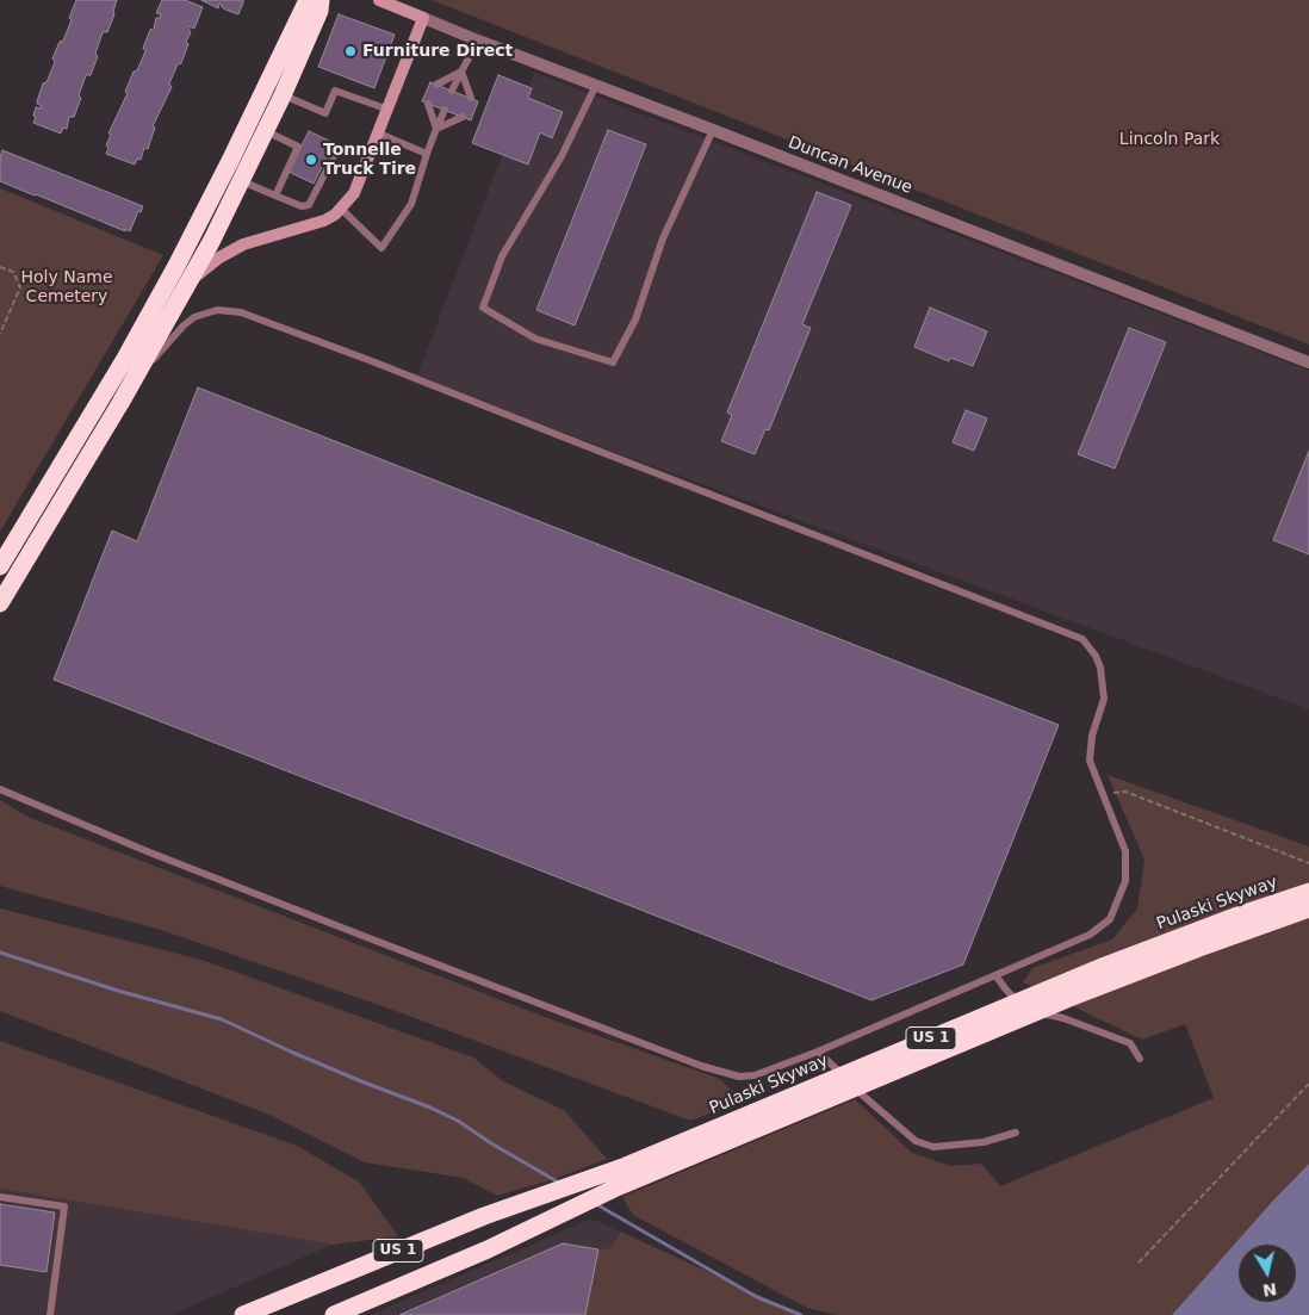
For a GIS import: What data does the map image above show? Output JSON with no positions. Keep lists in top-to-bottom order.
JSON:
{
  "streets": {
    "highway": ["Pulaski Skyway", "US 1"],
    "main road": ["Duncan Avenue"]
  },
  "parks": ["Lincoln Park", "Holy Name Cemetery"],
  "places": ["Furniture Direct", "Tonnelle Truck Tire"],
  "north": "bottom"
}
